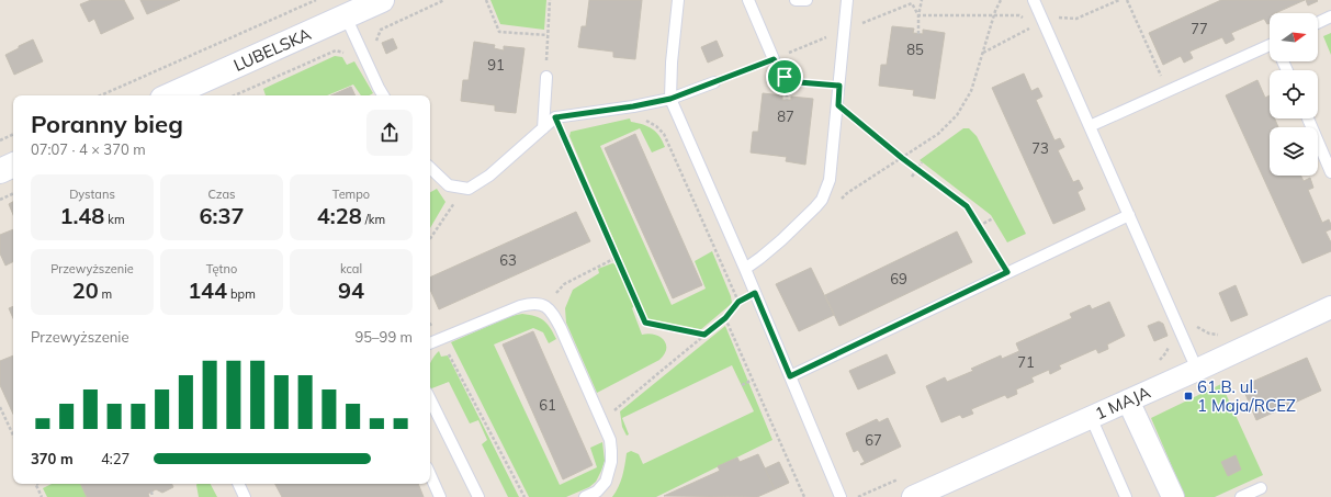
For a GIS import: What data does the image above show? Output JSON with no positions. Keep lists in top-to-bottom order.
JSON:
{
  "streets": {
    "main road": ["LUBELSKA"],
    "street": ["1 MAJA"]
  },
  "places": {
    "transit": ["61.B. ul. 1 Maja/RCEZ"]
  },
  "house_numbers": [
    "77",
    "85",
    "91",
    "87",
    "73",
    "63",
    "69",
    "71",
    "61",
    "67"
  ],
  "north": "right",
  "page": {
    "heading": ["Poranny bieg", "07:07 · 4 × 370 m"],
    "stats": [
      ["Dystans", "1.48 km"],
      ["Czas", "6:37"],
      ["Tempo", "4:28 /km"],
      ["Przewyższenie", "20 m"],
      ["Tętno", "144 bpm"],
      ["kcal", "94"]
    ],
    "chart": ["Przewyższenie", "95–99 m"],
    "list": [
      {
        "name": "370 m",
        "note": "4:27"
      }
    ]
  }
}
